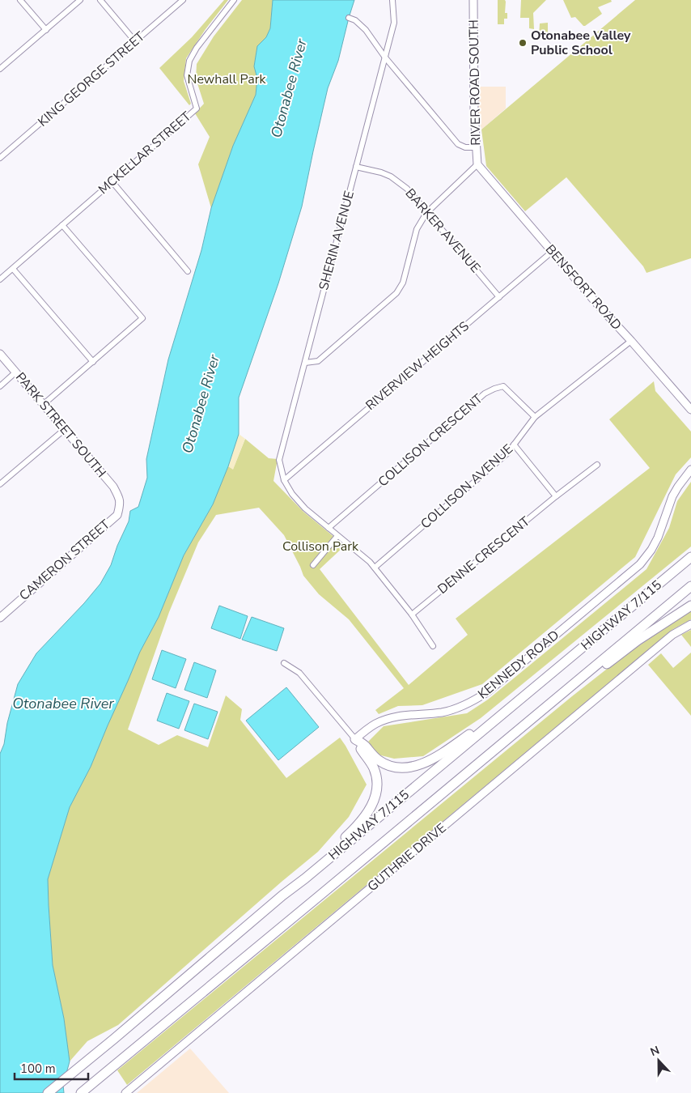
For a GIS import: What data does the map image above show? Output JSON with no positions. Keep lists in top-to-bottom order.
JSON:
{
  "streets": {
    "highway": ["HIGHWAY 7/115"],
    "street": [
      "KING GEORGE STREET",
      "RIVER ROAD SOUTH",
      "MCKELLAR STREET",
      "BARKER AVENUE",
      "SHERIN AVENUE",
      "BENSFORT ROAD",
      "RIVERVIEW HEIGHTS",
      "PARK STREET SOUTH",
      "COLLISON CRESCENT",
      "COLLISON AVENUE",
      "DENNE CRESCENT",
      "CAMERON STREET",
      "KENNEDY ROAD",
      "GUTHRIE DRIVE"
    ]
  },
  "crossings": [
    ["RIVER ROAD SOUTH", "BENSFORT ROAD"],
    ["BARKER AVENUE", "SHERIN AVENUE"],
    ["BARKER AVENUE", "RIVERVIEW HEIGHTS"],
    ["SHERIN AVENUE", "RIVERVIEW HEIGHTS"],
    ["BENSFORT ROAD", "RIVERVIEW HEIGHTS"],
    ["BENSFORT ROAD", "COLLISON AVENUE"],
    ["PARK STREET SOUTH", "CAMERON STREET"],
    ["COLLISON CRESCENT", "COLLISON AVENUE"]
  ],
  "water": ["Otonabee River"],
  "parks": ["Newhall Park", "Collison Park"],
  "places": ["Otonabee Valley Public School"],
  "scale_bar": "100 m",
  "north": "top"
}
